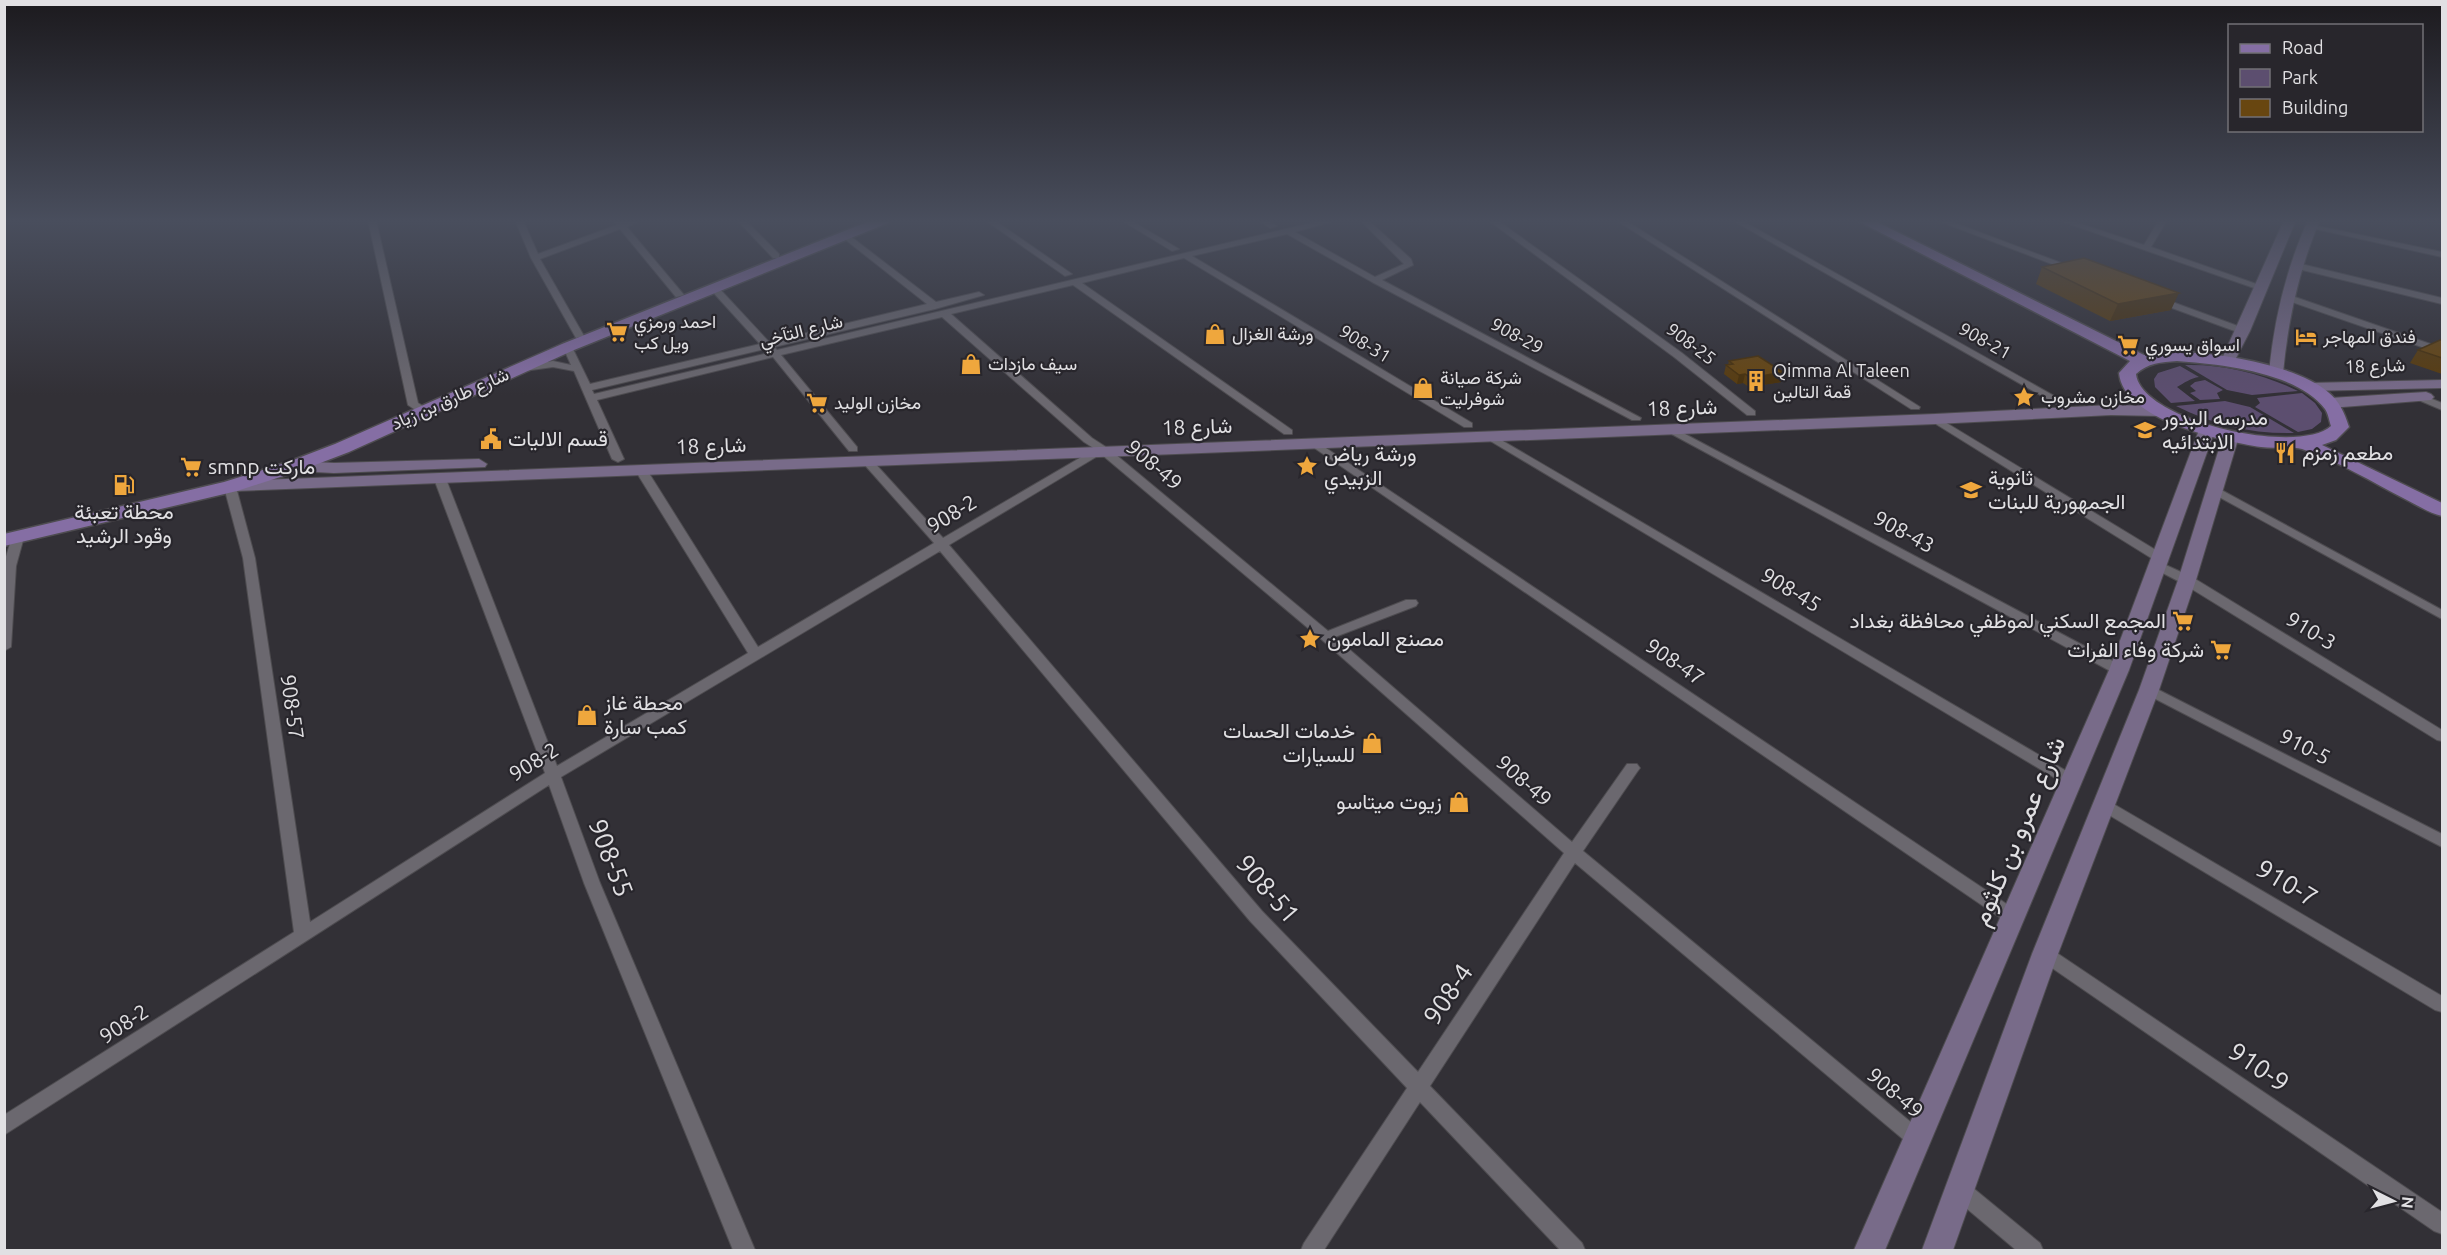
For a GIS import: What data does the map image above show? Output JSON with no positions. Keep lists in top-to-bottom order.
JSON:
{
  "streets": {
    "main road": ["شارع طارق بن زياد"],
    "street": [
      "شارع التآخي",
      "908-29",
      "908-21",
      "908-31",
      "908-25",
      "شارع 18",
      "908-49",
      "908-2",
      "908-43",
      "908-45",
      "910-3",
      "908-47",
      "908-57",
      "910-5",
      "شارع عمرو بن كلثوم",
      "908-55",
      "910-7",
      "908-51",
      "908-4",
      "910-9"
    ]
  },
  "crossings": [
    ["شارع التآخي", "908-49"],
    ["908-29", "شارع 18"],
    ["908-21", "شارع 18"],
    ["908-31", "شارع 18"],
    ["908-25", "شارع 18"],
    ["شارع 18", "شارع طارق بن زياد"],
    ["شارع 18", "908-49"],
    ["شارع 18", "908-2"],
    ["شارع 18", "908-43"],
    ["شارع 18", "908-45"],
    ["شارع 18", "910-3"],
    ["شارع 18", "908-47"],
    ["شارع 18", "908-57"],
    ["شارع 18", "908-55"],
    ["شارع 18", "908-51"],
    ["شارع طارق بن زياد", "908-57"],
    ["908-49", "908-2"],
    ["908-49", "شارع عمرو بن كلثوم"],
    ["908-49", "908-4"],
    ["908-2", "908-57"],
    ["908-2", "908-55"],
    ["908-2", "908-51"],
    ["908-43", "شارع عمرو بن كلثوم"],
    ["908-45", "شارع عمرو بن كلثوم"],
    ["910-3", "شارع عمرو بن كلثوم"],
    ["908-47", "شارع عمرو بن كلثوم"],
    ["908-51", "908-4"]
  ],
  "places": {
    "supermarket": [
      "احمد ورمزي ويل كب",
      "اسواق يسوري",
      "مخازن الوليد",
      "smnp ماركت",
      "المجمع السكني لموظفي محافظة بغداد",
      "شركة وفاء الفرات"
    ],
    "shop": [
      "ورشة الغزال",
      "سيف مازدات",
      "شركة صيانة شوفرليت",
      "محطة غاز كمب سارة",
      "خدمات الحسات للسيارات",
      "زيوت ميتاسو"
    ],
    "hotel": ["فندق المهاجر"],
    "building": ["Qimma Al Taleen قمة التالين"],
    "place": ["مخازن مشروب", "ورشة رياض الزبيدي", "مصنع المامون"],
    "school or university": ["مدرسه البدور الابتدائيه", "ثانوية الجمهورية للبنات"],
    "public building": ["قسم الاليات"],
    "restaurant": ["مطعم زمزم"],
    "fuel station": ["محطة تعبئة وقود الرشيد"]
  },
  "legend": ["Road", "Park", "Building"],
  "north": "right"
}
